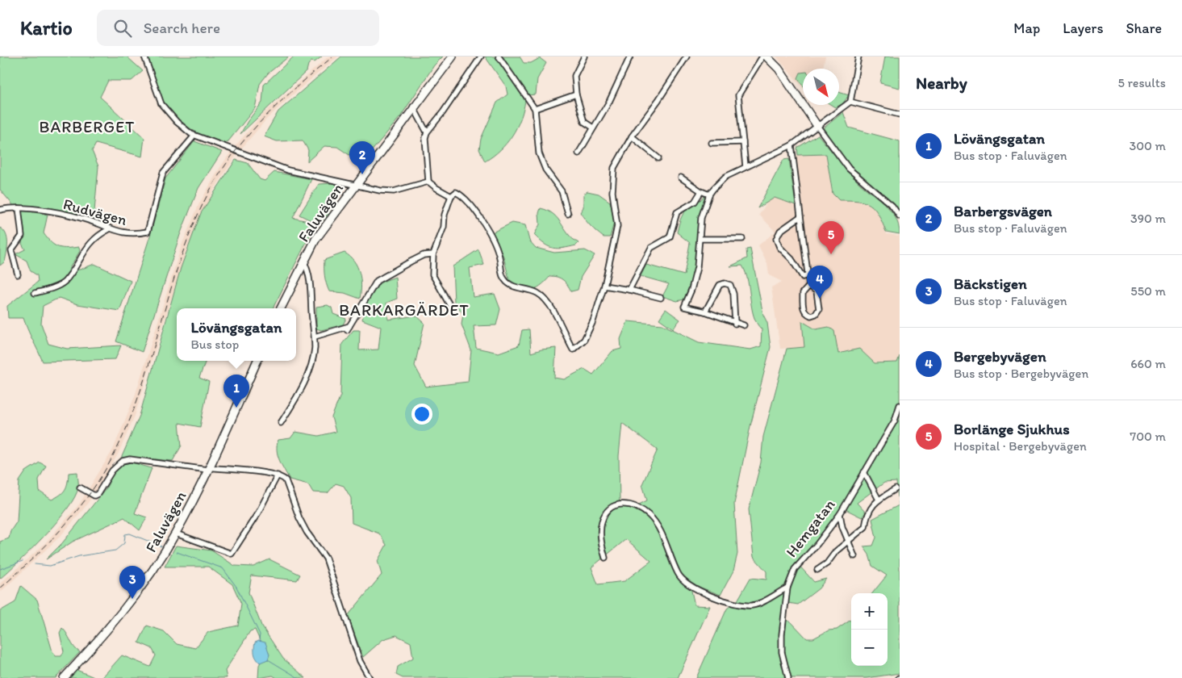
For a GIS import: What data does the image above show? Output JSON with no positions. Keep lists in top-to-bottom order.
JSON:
{
  "streets": {
    "street": ["Rudvägen", "Faluvägen", "Hemgatan"]
  },
  "districts": ["BARBERGET", "BARKARGÄRDET"],
  "north": "bottom right",
  "page": {
    "header": "Kartio",
    "search": "Search here",
    "nav": ["Map", "Layers", "Share"],
    "heading": ["Nearby", "5 results"],
    "list": [
      {
        "mark": "1",
        "name": "Lövängsgatan",
        "note": "Bus stop · Faluvägen",
        "value": "300 m"
      },
      {
        "mark": "2",
        "name": "Barbergsvägen",
        "note": "Bus stop · Faluvägen",
        "value": "390 m"
      },
      {
        "mark": "3",
        "name": "Bäckstigen",
        "note": "Bus stop · Faluvägen",
        "value": "550 m"
      },
      {
        "mark": "4",
        "name": "Bergebyvägen",
        "note": "Bus stop · Bergebyvägen",
        "value": "660 m"
      },
      {
        "mark": "5",
        "name": "Borlänge Sjukhus",
        "note": "Hospital · Bergebyvägen",
        "value": "700 m"
      }
    ],
    "pins": [
      "2",
      "5",
      "4",
      "1",
      "3"
    ],
    "popup": ["Lövängsgatan", "Bus stop"],
    "map_buttons": ["+", "−"]
  }
}
